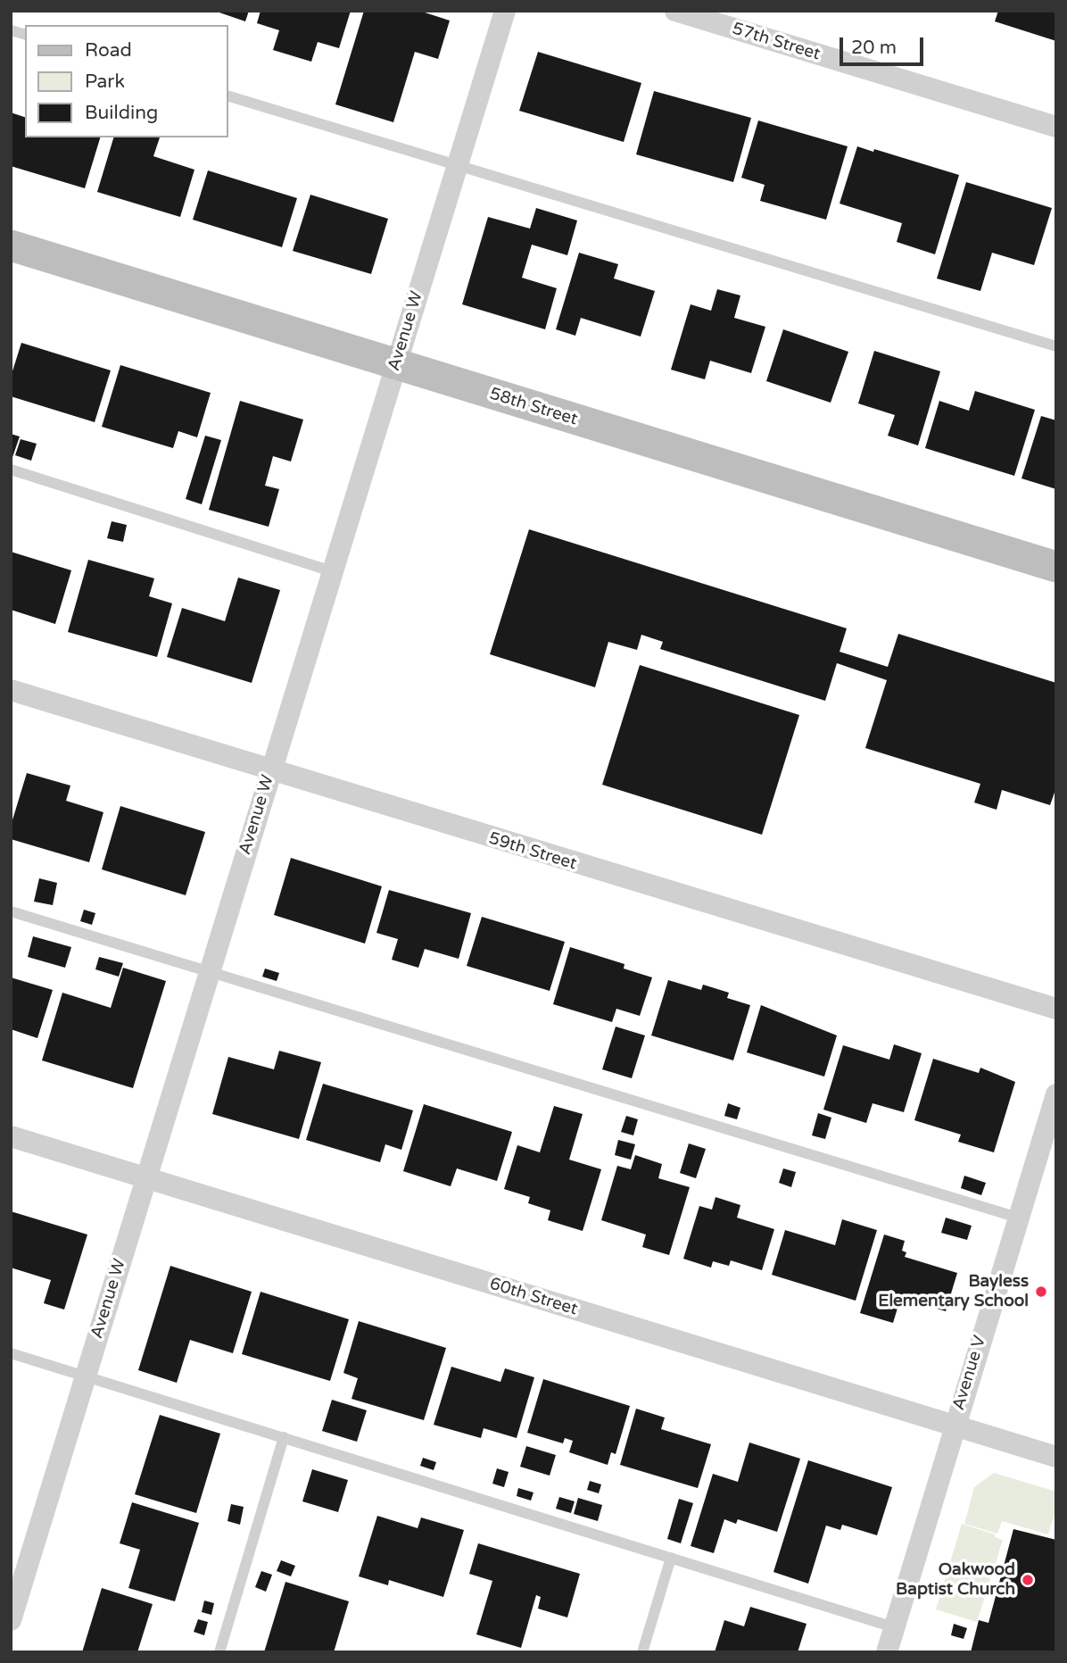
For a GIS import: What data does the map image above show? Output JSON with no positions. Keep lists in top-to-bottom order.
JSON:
{
  "streets": {
    "street": [
      "57th Street",
      "Avenue W",
      "58th Street",
      "59th Street",
      "60th Street",
      "Avenue V"
    ]
  },
  "crossings": [
    ["Avenue W", "58th Street"],
    ["Avenue W", "59th Street"],
    ["Avenue W", "60th Street"],
    ["60th Street", "Avenue V"]
  ],
  "places": ["Bayless Elementary School", "Oakwood Baptist Church"],
  "legend": ["Road", "Park", "Building"],
  "scale_bar": "20 m"
}
